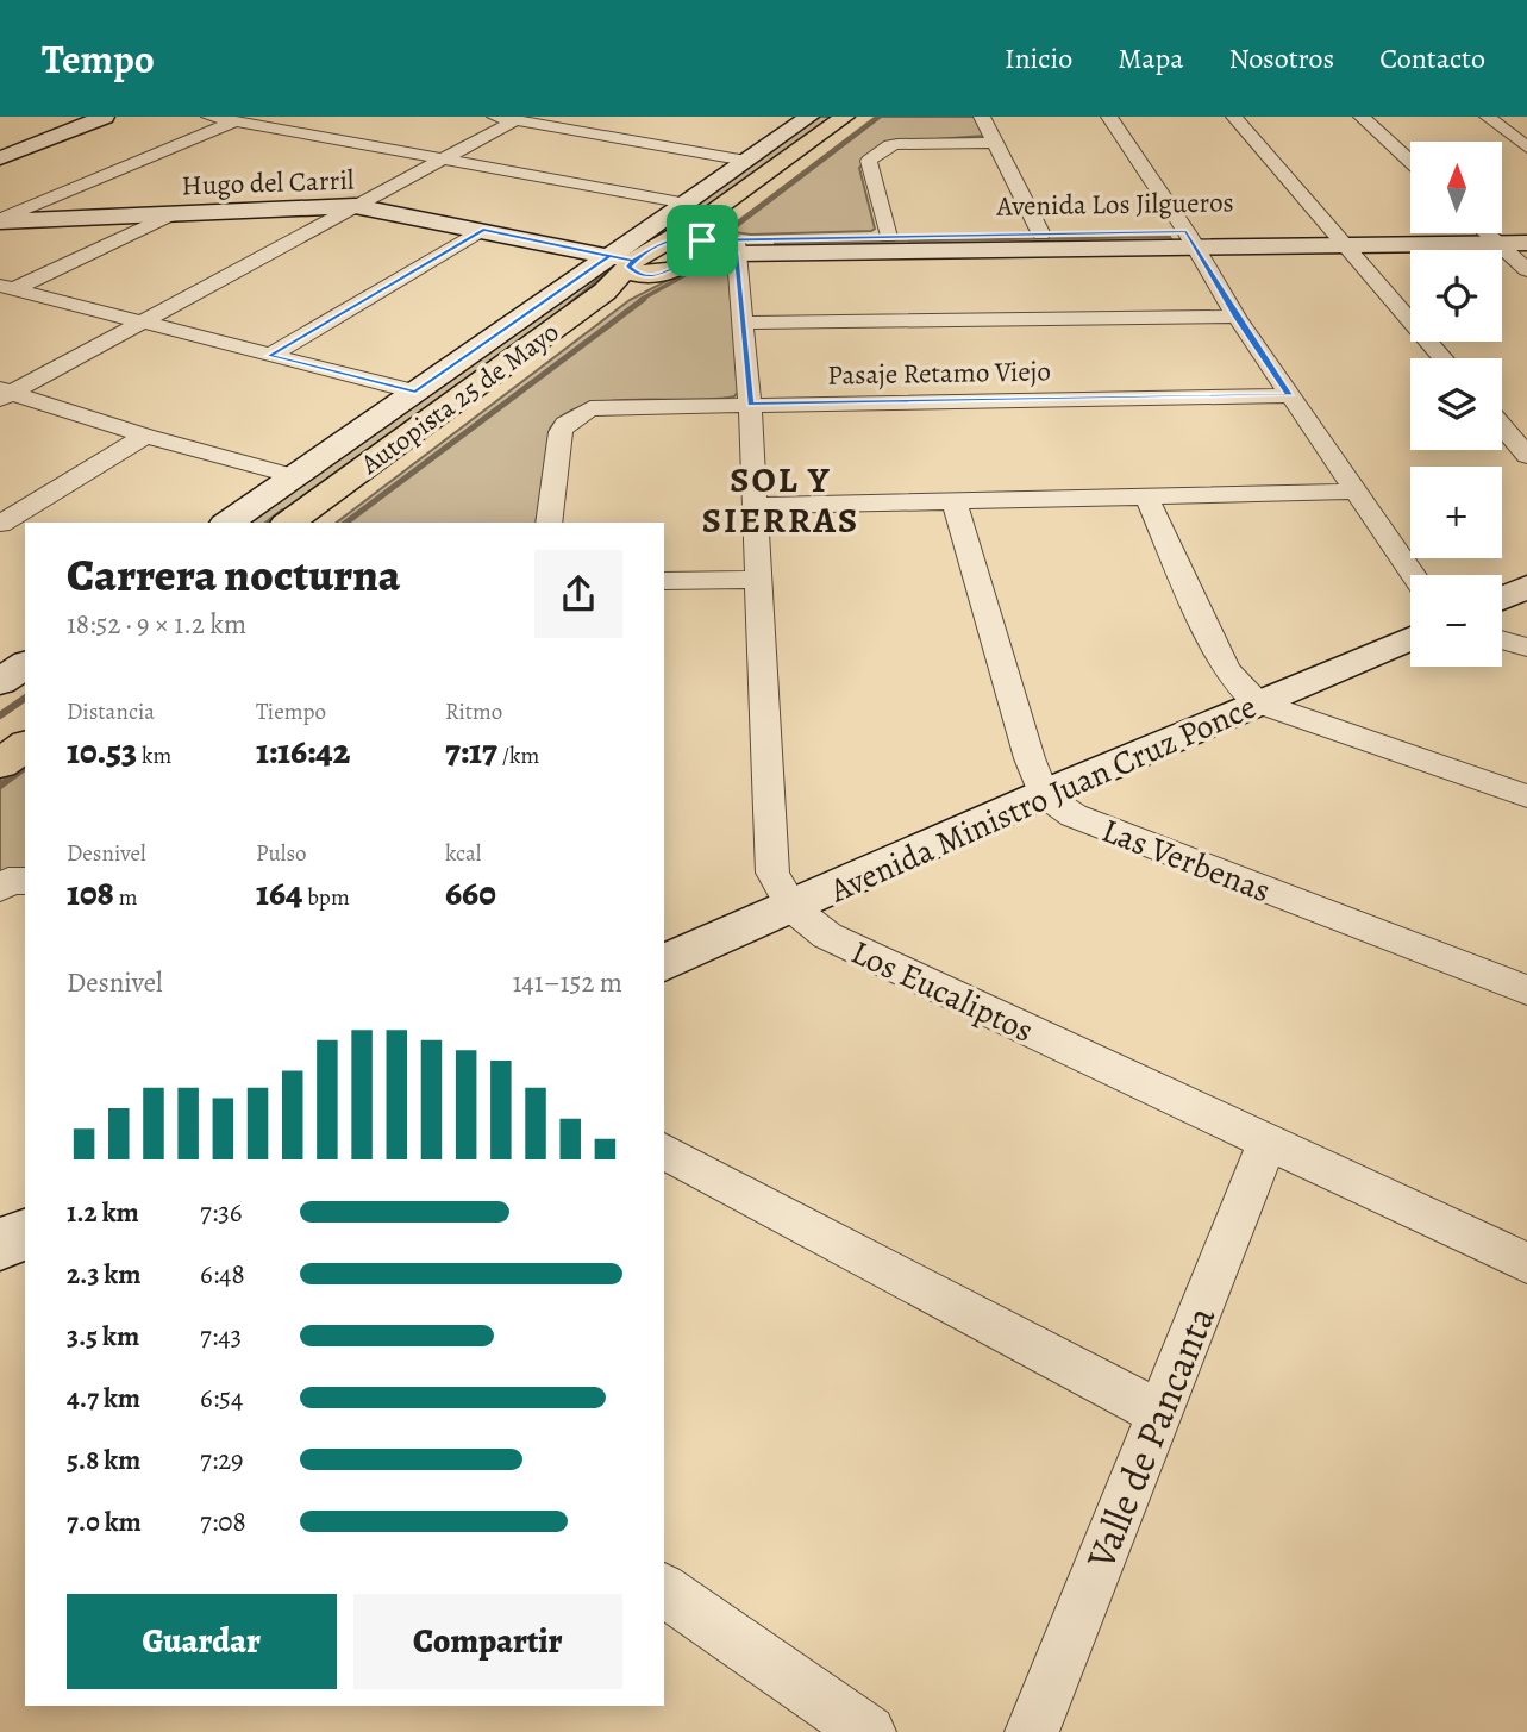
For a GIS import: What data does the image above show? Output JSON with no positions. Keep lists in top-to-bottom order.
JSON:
{
  "streets": {
    "main road": ["Autopista 25 de Mayo"],
    "street": [
      "Hugo del Carril",
      "Avenida Los Jilgueros",
      "Pasaje Retamo Viejo",
      "Avenida Ministro Juan Cruz Ponce",
      "Las Verbenas",
      "Los Eucaliptos",
      "Valle de Pancanta"
    ]
  },
  "crossings": [
    ["Hugo del Carril", "Autopista 25 de Mayo"],
    ["Avenida Los Jilgueros", "Autopista 25 de Mayo"],
    ["Avenida Los Jilgueros", "Los Eucaliptos"],
    ["Pasaje Retamo Viejo", "Los Eucaliptos"],
    ["Avenida Ministro Juan Cruz Ponce", "Las Verbenas"],
    ["Avenida Ministro Juan Cruz Ponce", "Los Eucaliptos"],
    ["Los Eucaliptos", "Valle de Pancanta"]
  ],
  "districts": ["SOL Y SIERRAS"],
  "north": "top",
  "page": {
    "header": "Tempo",
    "nav": [
      "Inicio",
      "Mapa",
      "Nosotros",
      "Contacto"
    ],
    "map_buttons": ["+", "−"],
    "heading": ["Carrera nocturna", "18:52 · 9 × 1.2 km"],
    "stats": [
      ["Distancia", "10.53 km"],
      ["Tiempo", "1:16:42"],
      ["Ritmo", "7:17 /km"],
      ["Desnivel", "108 m"],
      ["Pulso", "164 bpm"],
      ["kcal", "660"]
    ],
    "chart": ["Desnivel", "141–152 m"],
    "list": [
      {
        "name": "1.2 km",
        "note": "7:36"
      },
      {
        "name": "2.3 km",
        "note": "6:48"
      },
      {
        "name": "3.5 km",
        "note": "7:43"
      },
      {
        "name": "4.7 km",
        "note": "6:54"
      },
      {
        "name": "5.8 km",
        "note": "7:29"
      },
      {
        "name": "7.0 km",
        "note": "7:08"
      }
    ],
    "buttons": ["Guardar", "Compartir"]
  }
}
